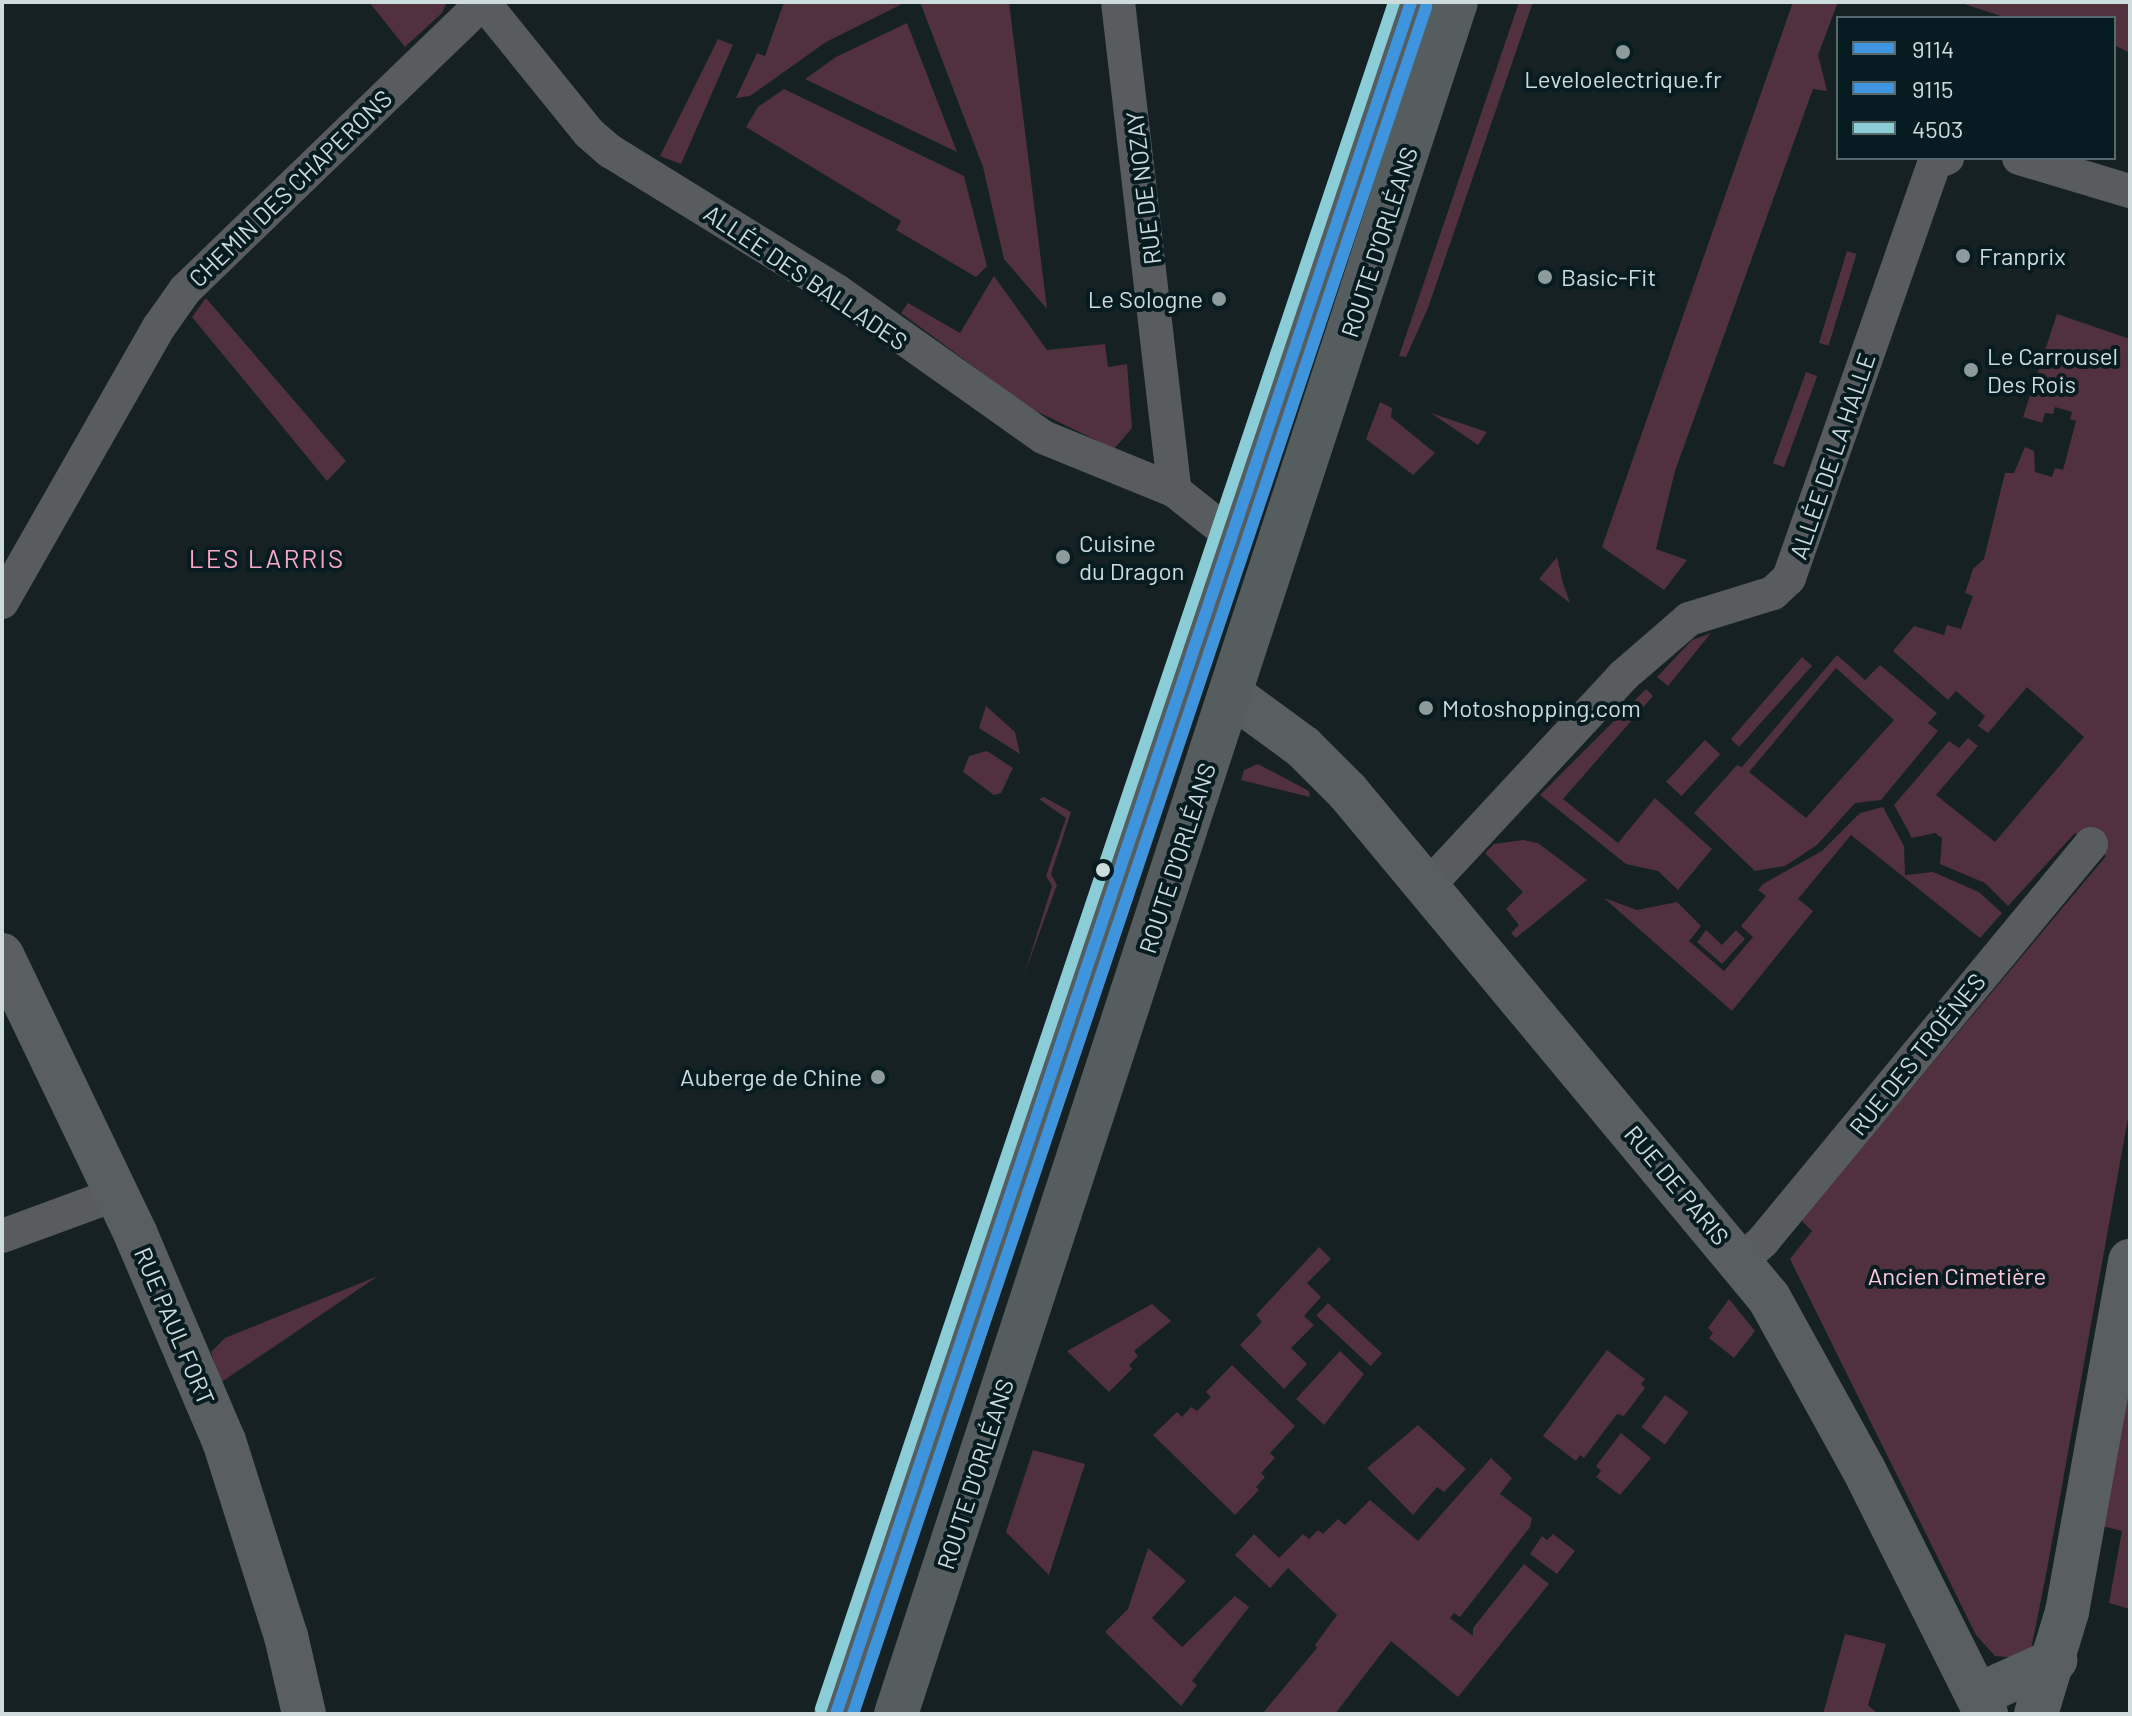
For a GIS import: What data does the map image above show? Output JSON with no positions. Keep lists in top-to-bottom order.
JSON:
{
  "streets": {
    "main road": ["ROUTE D'ORLÉANS"],
    "street": [
      "CHEMIN DES CHAPERONS",
      "RUE DE NOZAY",
      "ALLÉE DES BALLADES",
      "ALLÉE DE LA HALLE",
      "RUE DES TROËNES",
      "RUE DE PARIS",
      "RUE PAUL FORT"
    ]
  },
  "crossings": [
    ["CHEMIN DES CHAPERONS", "ALLÉE DES BALLADES"],
    ["RUE DE NOZAY", "ALLÉE DES BALLADES"],
    ["ROUTE D'ORLÉANS", "RUE DE PARIS"],
    ["ALLÉE DE LA HALLE", "RUE DE PARIS"],
    ["RUE DES TROËNES", "RUE DE PARIS"]
  ],
  "districts": ["LES LARRIS"],
  "parks": ["Ancien Cimetière"],
  "places": [
    "Leveloelectrique.fr",
    "Franprix",
    "Basic-Fit",
    "Le Sologne",
    "Le Carrousel Des Rois",
    "Cuisine du Dragon",
    "Motoshopping.com",
    "Auberge de Chine"
  ],
  "lines": ["transit line 9114", "transit line 4503", "transit line 9115"],
  "legend": ["9114", "9115", "4503"]
}
